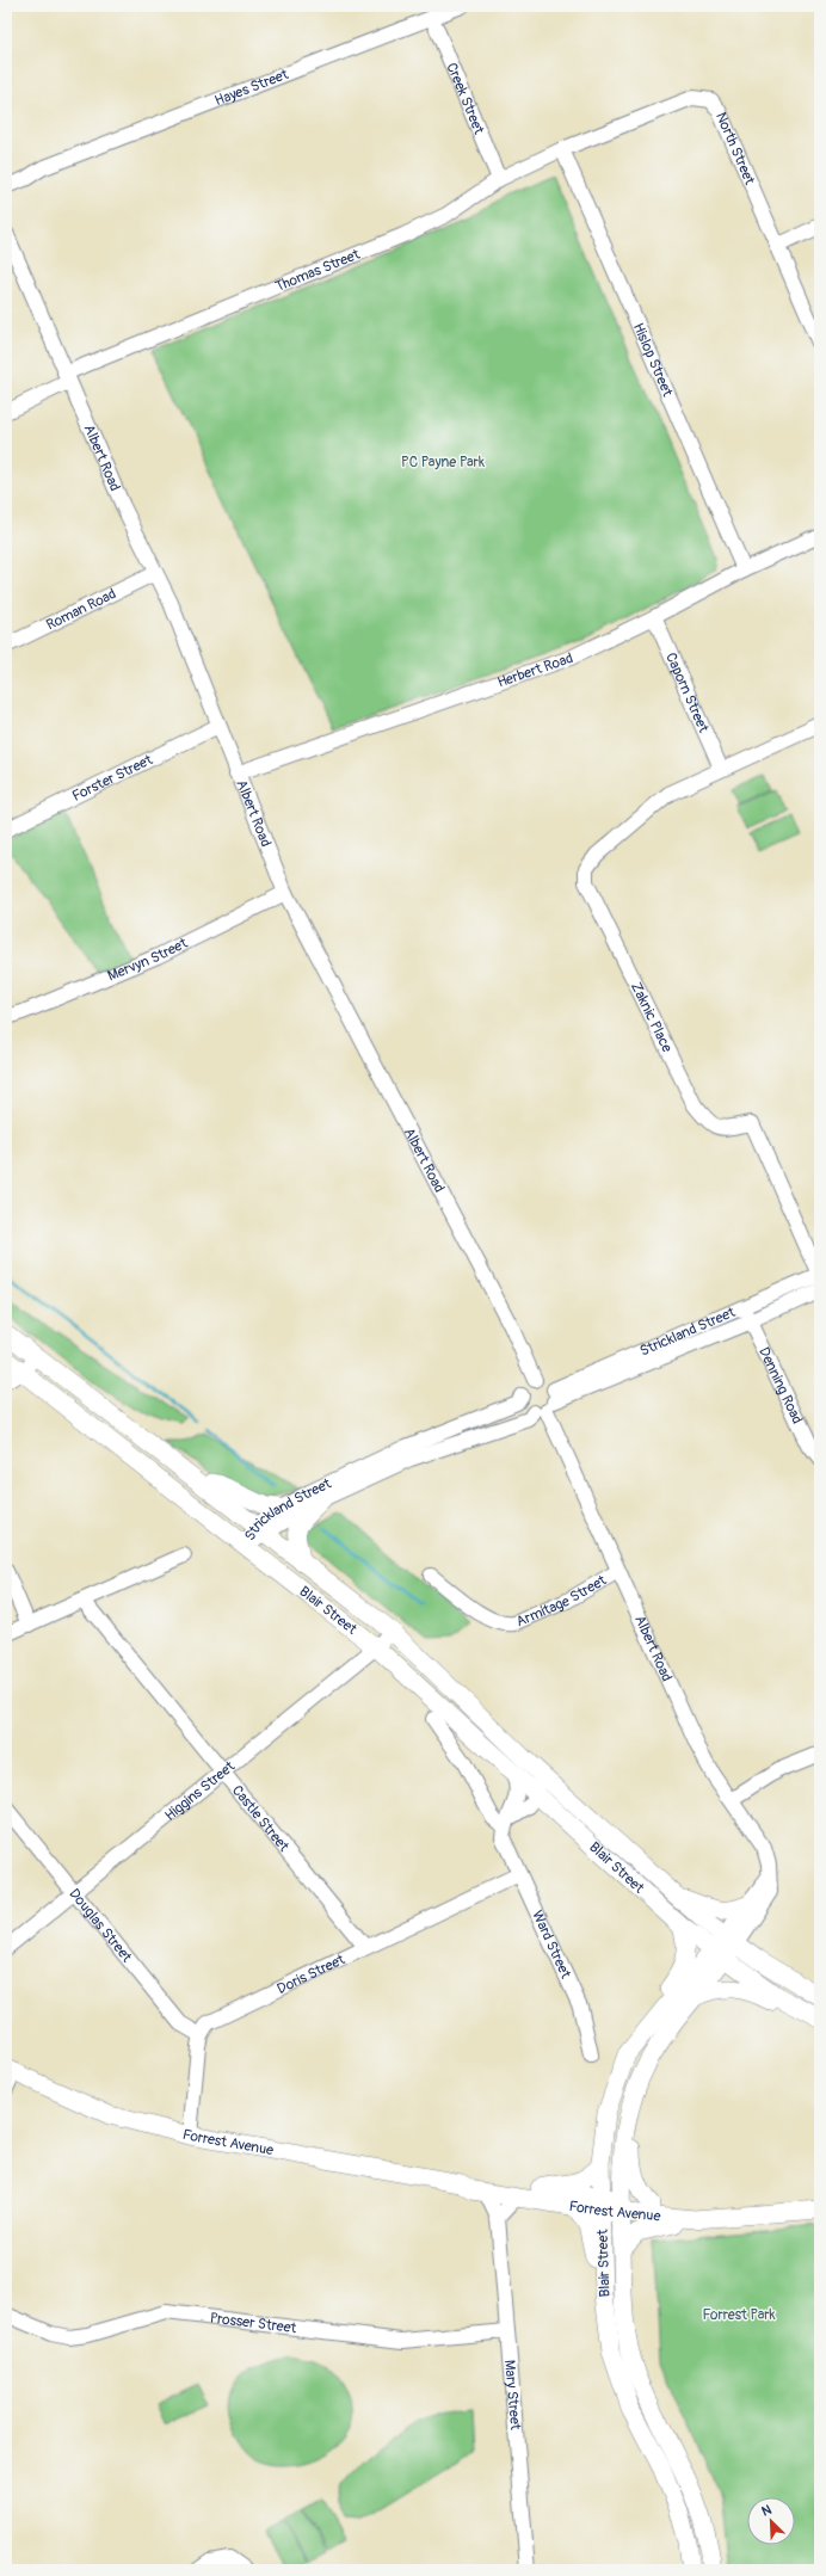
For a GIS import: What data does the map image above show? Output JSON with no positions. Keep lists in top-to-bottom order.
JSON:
{
  "streets": {
    "main road": ["Albert Road", "Blair Street", "Forrest Avenue"],
    "street": [
      "Hayes Street",
      "Creek Street",
      "North Street",
      "Thomas Street",
      "Hislop Street",
      "Roman Road",
      "Herbert Road",
      "Caporn Street",
      "Forster Street",
      "Mervyn Street",
      "Zaknic Place",
      "Strickland Street",
      "Denning Road",
      "Armitage Street",
      "Higgins Street",
      "Castle Street",
      "Douglas Street",
      "Ward Street",
      "Doris Street",
      "Prosser Street",
      "Mary Street"
    ]
  },
  "crossings": [
    ["Hayes Street", "Creek Street"],
    ["Creek Street", "Thomas Street"],
    ["North Street", "Thomas Street"],
    ["North Street", "Hislop Street"],
    ["Thomas Street", "Hislop Street"],
    ["Thomas Street", "Albert Road"],
    ["Hislop Street", "Herbert Road"],
    ["Albert Road", "Roman Road"],
    ["Albert Road", "Herbert Road"],
    ["Albert Road", "Forster Street"],
    ["Albert Road", "Mervyn Street"],
    ["Albert Road", "Strickland Street"],
    ["Albert Road", "Armitage Street"],
    ["Albert Road", "Blair Street"],
    ["Herbert Road", "Caporn Street"],
    ["Caporn Street", "Zaknic Place"],
    ["Zaknic Place", "Strickland Street"],
    ["Strickland Street", "Denning Road"],
    ["Strickland Street", "Blair Street"],
    ["Blair Street", "Higgins Street"],
    ["Blair Street", "Forrest Avenue"],
    ["Higgins Street", "Castle Street"],
    ["Higgins Street", "Douglas Street"],
    ["Castle Street", "Doris Street"],
    ["Douglas Street", "Doris Street"],
    ["Ward Street", "Doris Street"],
    ["Forrest Avenue", "Mary Street"],
    ["Prosser Street", "Mary Street"]
  ],
  "parks": ["PC Payne Park", "Forrest Park"],
  "north": "top left"
}
